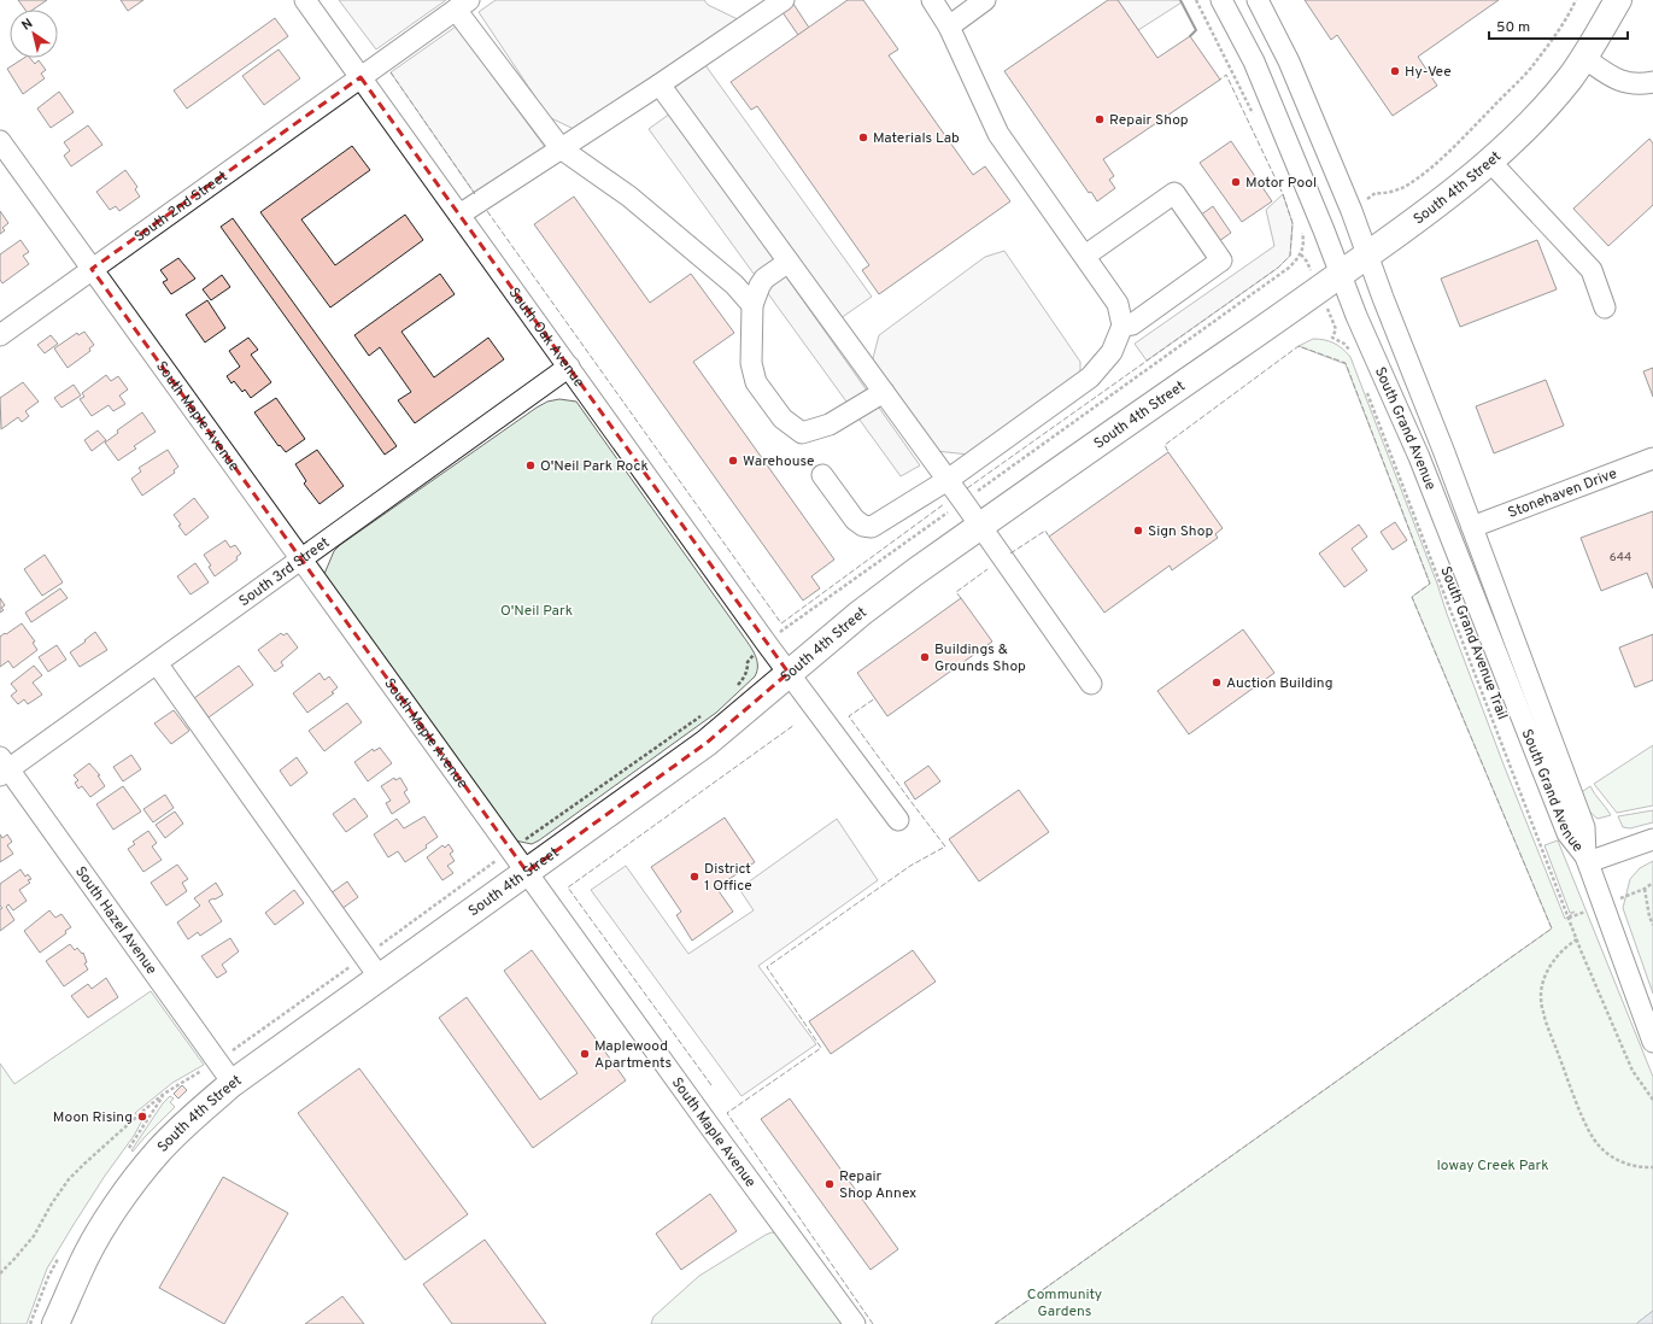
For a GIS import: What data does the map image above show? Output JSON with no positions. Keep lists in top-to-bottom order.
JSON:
{
  "streets": {
    "main road": ["South 4th Street"],
    "street": [
      "South 2nd Street",
      "South Oak Avenue",
      "South Maple Avenue",
      "South Grand Avenue",
      "Stonehaven Drive",
      "South 3rd Street",
      "South Hazel Avenue"
    ],
    "path": ["South Grand Avenue Trail"]
  },
  "crossings": [
    ["South 4th Street", "South Oak Avenue"],
    ["South 4th Street", "South Maple Avenue"],
    ["South 4th Street", "South Grand Avenue"],
    ["South 4th Street", "South Hazel Avenue"],
    ["South 2nd Street", "South Oak Avenue"],
    ["South 2nd Street", "South Maple Avenue"],
    ["South Oak Avenue", "South 3rd Street"],
    ["South Maple Avenue", "South 3rd Street"],
    ["South Grand Avenue", "Stonehaven Drive"],
    ["South 3rd Street", "South Hazel Avenue"]
  ],
  "parks": ["O'Neil Park", "Ioway Creek Park", "Community Gardens"],
  "places": [
    "Hy-Vee",
    "Repair Shop",
    "Materials Lab",
    "Motor Pool",
    "Warehouse",
    "O'Neil Park Rock",
    "Sign Shop",
    "Buildings & Grounds Shop",
    "Auction Building",
    "District 1 Office",
    "Maplewood Apartments",
    "Moon Rising",
    "Repair Shop Annex"
  ],
  "house_numbers": ["644"],
  "scale_bar": "50 m",
  "north": "top left"
}
